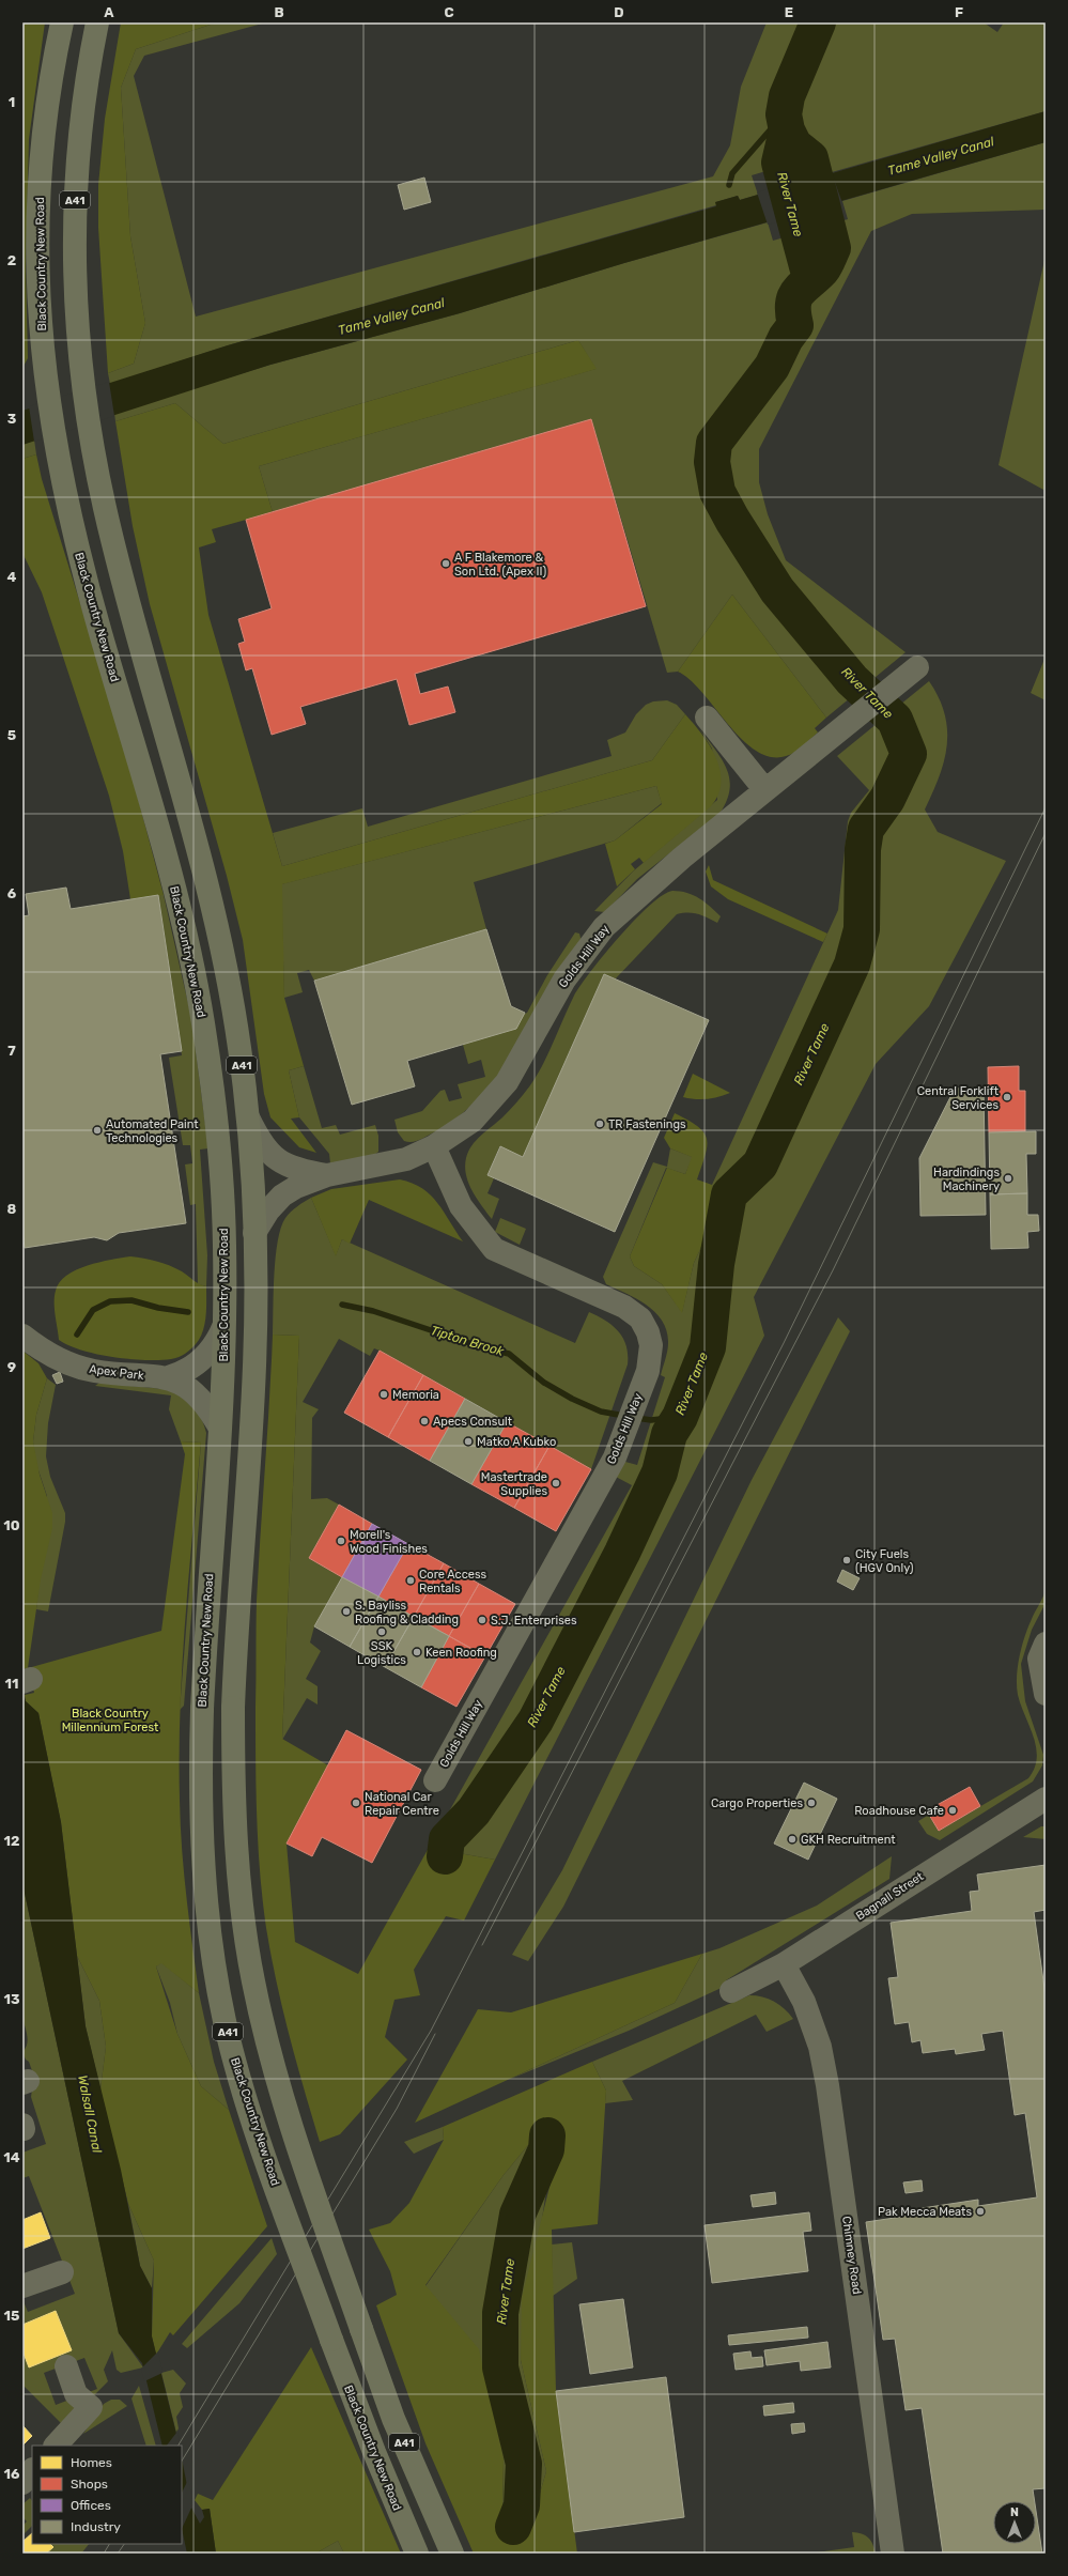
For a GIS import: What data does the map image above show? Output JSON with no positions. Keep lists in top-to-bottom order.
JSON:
{
  "streets": {
    "highway": ["A41", "Black Country New Road"],
    "street": [
      "Golds Hill Way",
      "Apex Park",
      "Bagnall Street",
      "Chimney Road"
    ]
  },
  "crossings": [
    ["A41", "Golds Hill Way"],
    ["Black Country New Road", "Apex Park"],
    ["Bagnall Street", "Chimney Road"]
  ],
  "water": [
    "Tame Valley Canal",
    "River Tame",
    "Tipton Brook",
    "Walsall Canal"
  ],
  "parks": ["Black Country Millennium Forest"],
  "places": [
    "A F Blakemore & Son Ltd. (Apex II)",
    "Central Forklift Services",
    "TR Fastenings",
    "Automated Paint Technologies",
    "Hardindings Machinery",
    "Memoria",
    "Apecs Consult",
    "Matko A Kubko",
    "Mastertrade Supplies",
    "Morell's Wood Finishes",
    "City Fuels (HGV Only)",
    "Core Access Rentals",
    "S. Bayliss Roofing & Cladding",
    "S.J. Enterprises",
    "SSK Logistics",
    "Keen Roofing",
    "National Car Repair Centre",
    "Cargo Properties",
    "Roadhouse Cafe",
    "GKH Recruitment",
    "Pak Mecca Meats"
  ],
  "legend": [
    "Homes",
    "Shops",
    "Offices",
    "Industry"
  ],
  "north": "top",
  "grid": {
    "columns": [
      "A",
      "B",
      "C",
      "D",
      "E",
      "F"
    ],
    "rows": [
      "1",
      "2",
      "3",
      "4",
      "5",
      "6",
      "7",
      "8",
      "9",
      "10",
      "11",
      "12",
      "13",
      "14",
      "15",
      "16"
    ]
  }
}
